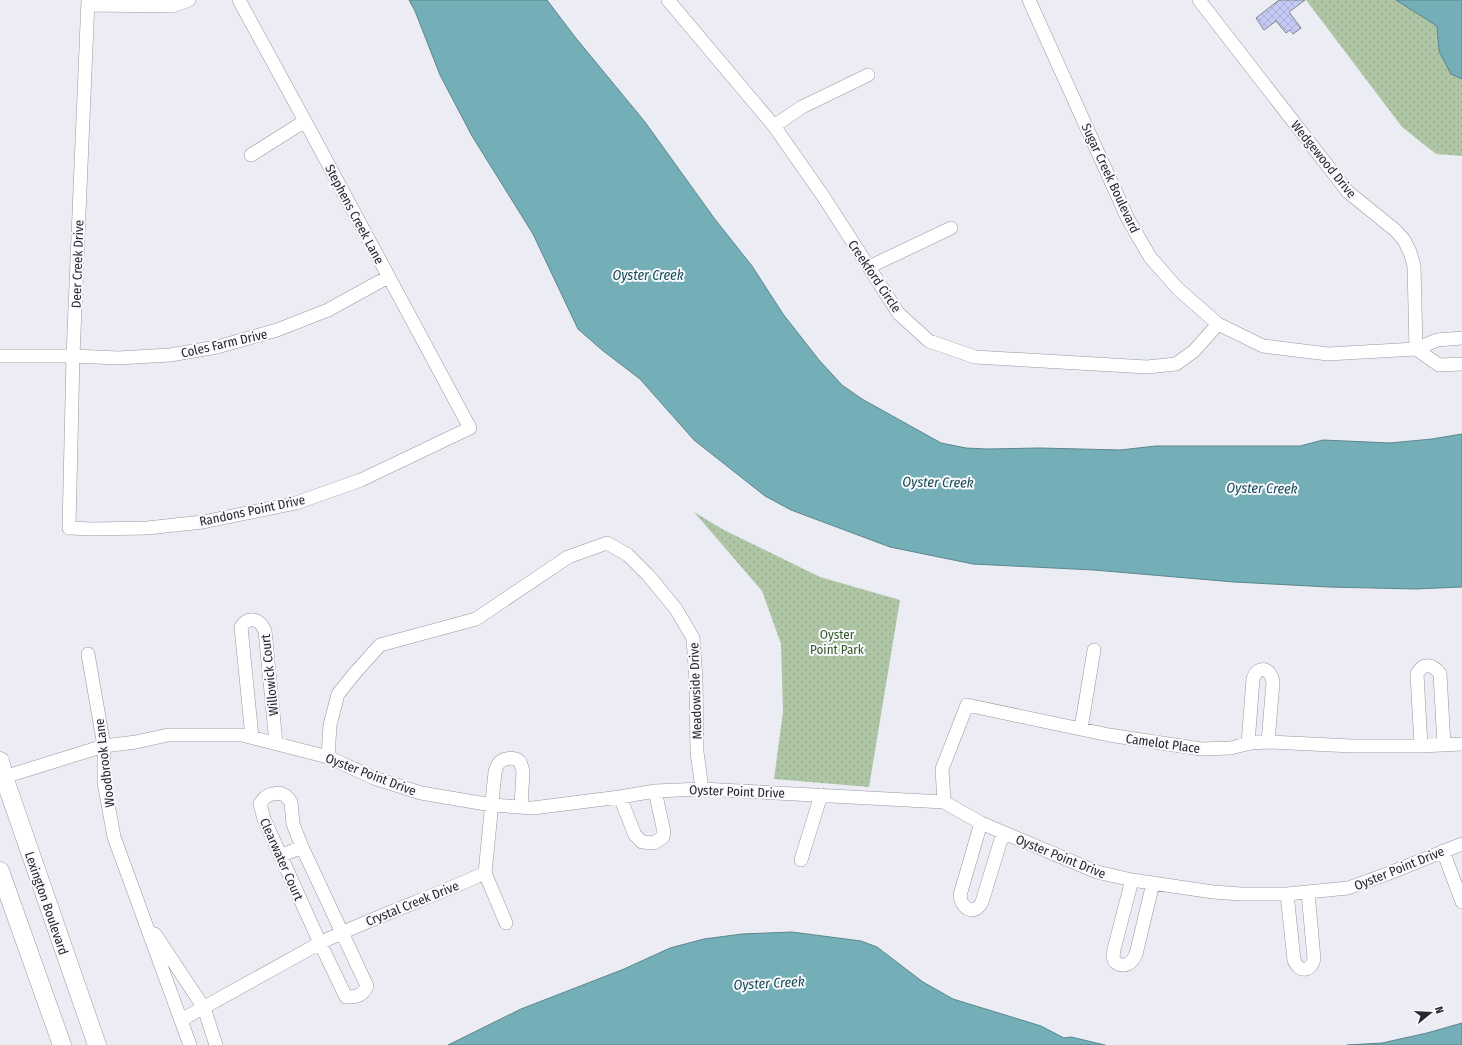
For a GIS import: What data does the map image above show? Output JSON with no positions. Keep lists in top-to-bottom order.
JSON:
{
  "streets": {
    "main road": ["Lexington Boulevard"],
    "street": [
      "Wedgewood Drive",
      "Sugar Creek Boulevard",
      "Stephens Creek Lane",
      "Deer Creek Drive",
      "Creekford Circle",
      "Coles Farm Drive",
      "Randons Point Drive",
      "Willowick Court",
      "Meadowside Drive",
      "Camelot Place",
      "Woodbrook Lane",
      "Oyster Point Drive",
      "Clearwater Court",
      "Crystal Creek Drive"
    ]
  },
  "crossings": [
    ["Wedgewood Drive", "Sugar Creek Boulevard"],
    ["Sugar Creek Boulevard", "Creekford Circle"],
    ["Stephens Creek Lane", "Coles Farm Drive"],
    ["Stephens Creek Lane", "Randons Point Drive"],
    ["Deer Creek Drive", "Coles Farm Drive"],
    ["Deer Creek Drive", "Randons Point Drive"],
    ["Willowick Court", "Oyster Point Drive"],
    ["Meadowside Drive", "Oyster Point Drive"],
    ["Camelot Place", "Oyster Point Drive"],
    ["Woodbrook Lane", "Oyster Point Drive"],
    ["Woodbrook Lane", "Crystal Creek Drive"],
    ["Oyster Point Drive", "Lexington Boulevard"],
    ["Clearwater Court", "Crystal Creek Drive"]
  ],
  "water": ["Oyster Creek"],
  "parks": ["Oyster Point Park"],
  "north": "right"
}
